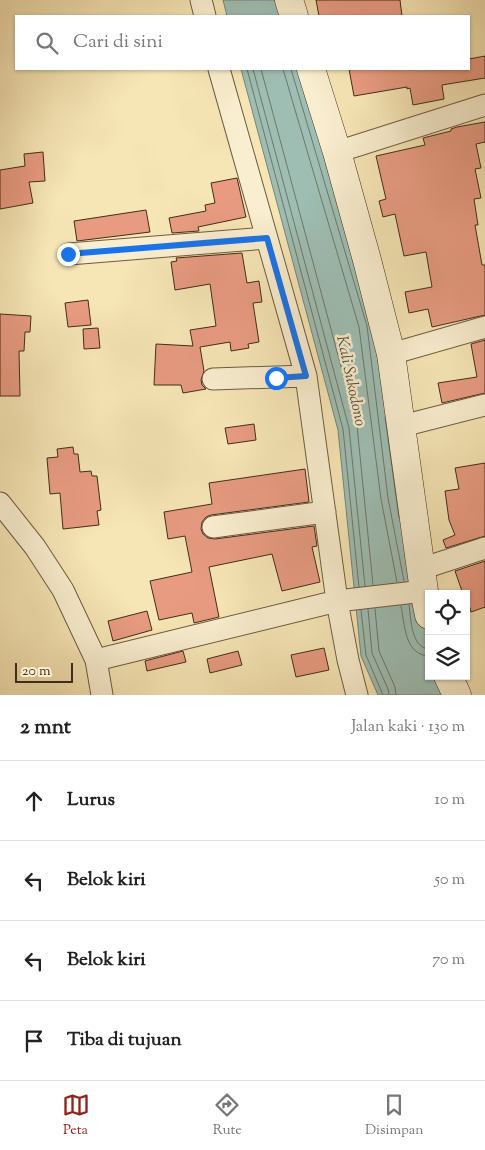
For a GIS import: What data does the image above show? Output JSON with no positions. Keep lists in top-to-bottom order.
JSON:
{
  "water": ["Kali Sukodono"],
  "scale_bar": "20 m",
  "page": {
    "search": "Cari di sini",
    "scale": "20 m",
    "heading": ["2 mnt", "Jalan kaki · 130 m"],
    "list": [
      ["Lurus", "10 m"],
      ["Belok kiri", "50 m"],
      ["Belok kiri", "70 m"],
      "Tiba di tujuan"
    ],
    "nav": ["Peta", "Rute", "Disimpan"]
  }
}
